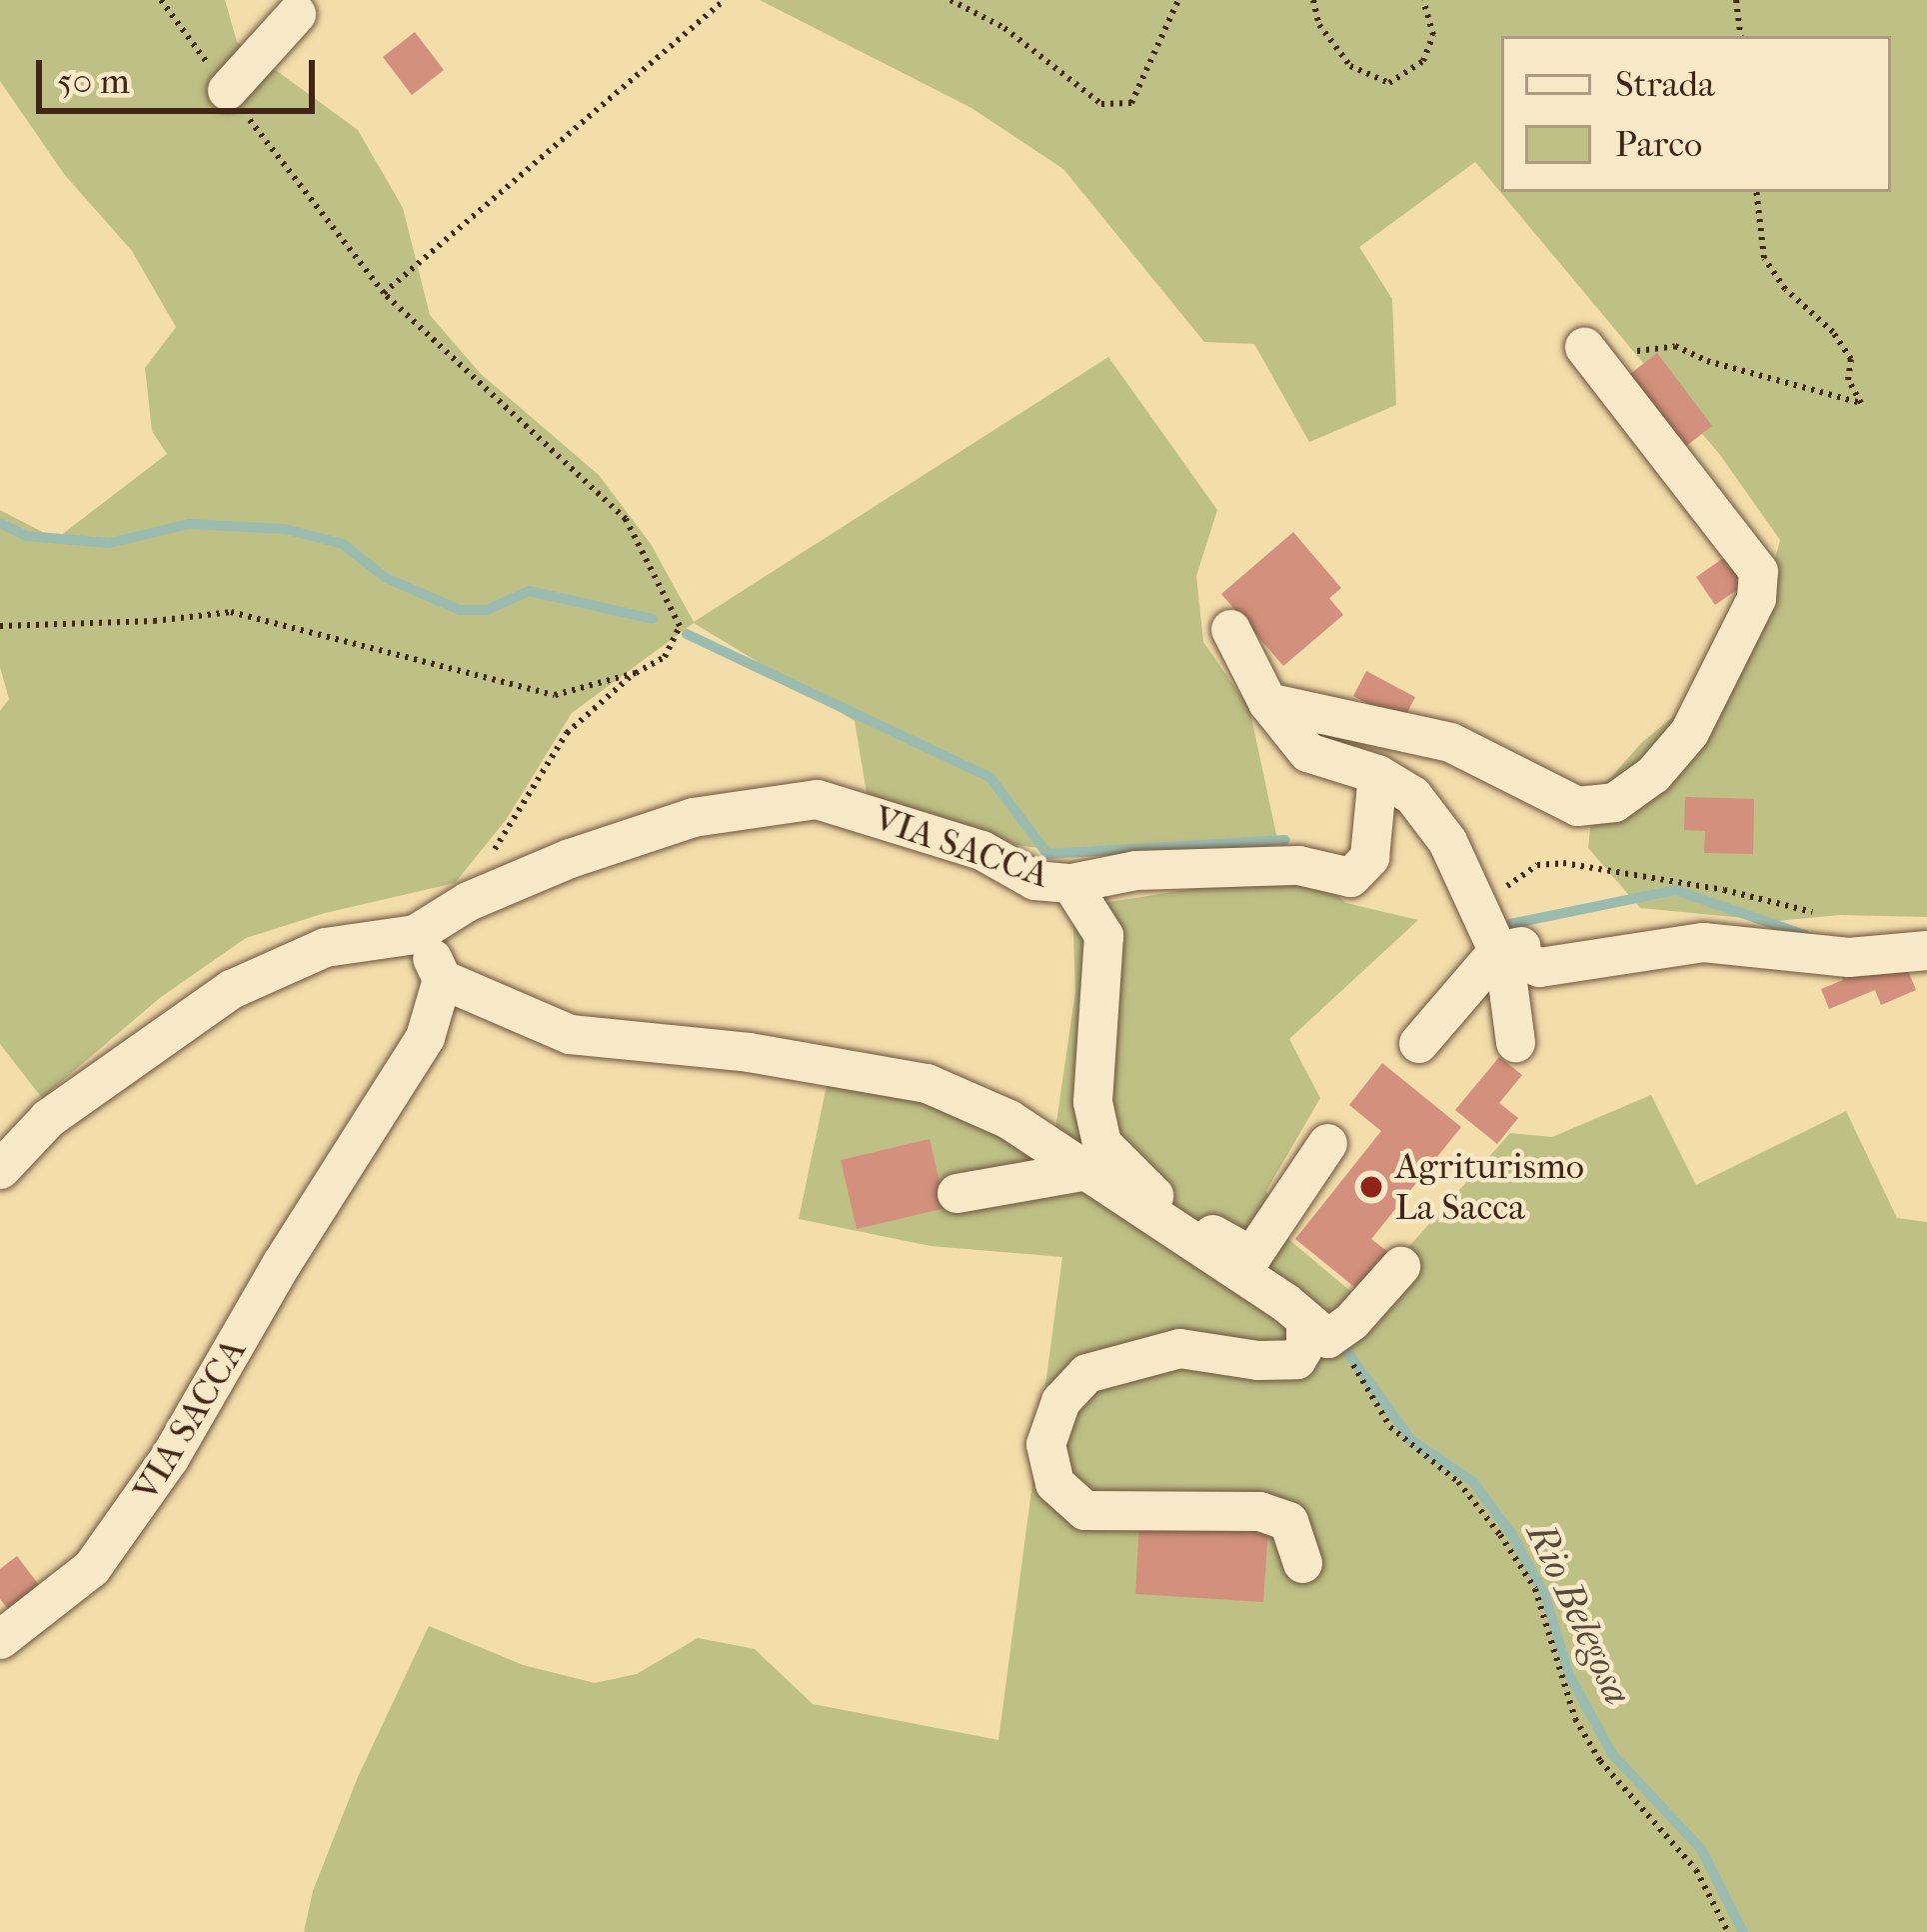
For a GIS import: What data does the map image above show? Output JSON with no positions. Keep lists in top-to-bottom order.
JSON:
{
  "streets": {
    "street": ["VIA SACCA"]
  },
  "water": ["Rio Belegosa"],
  "places": ["Agriturismo La Sacca"],
  "legend": ["Strada", "Parco"],
  "scale_bar": "50 m"
}
